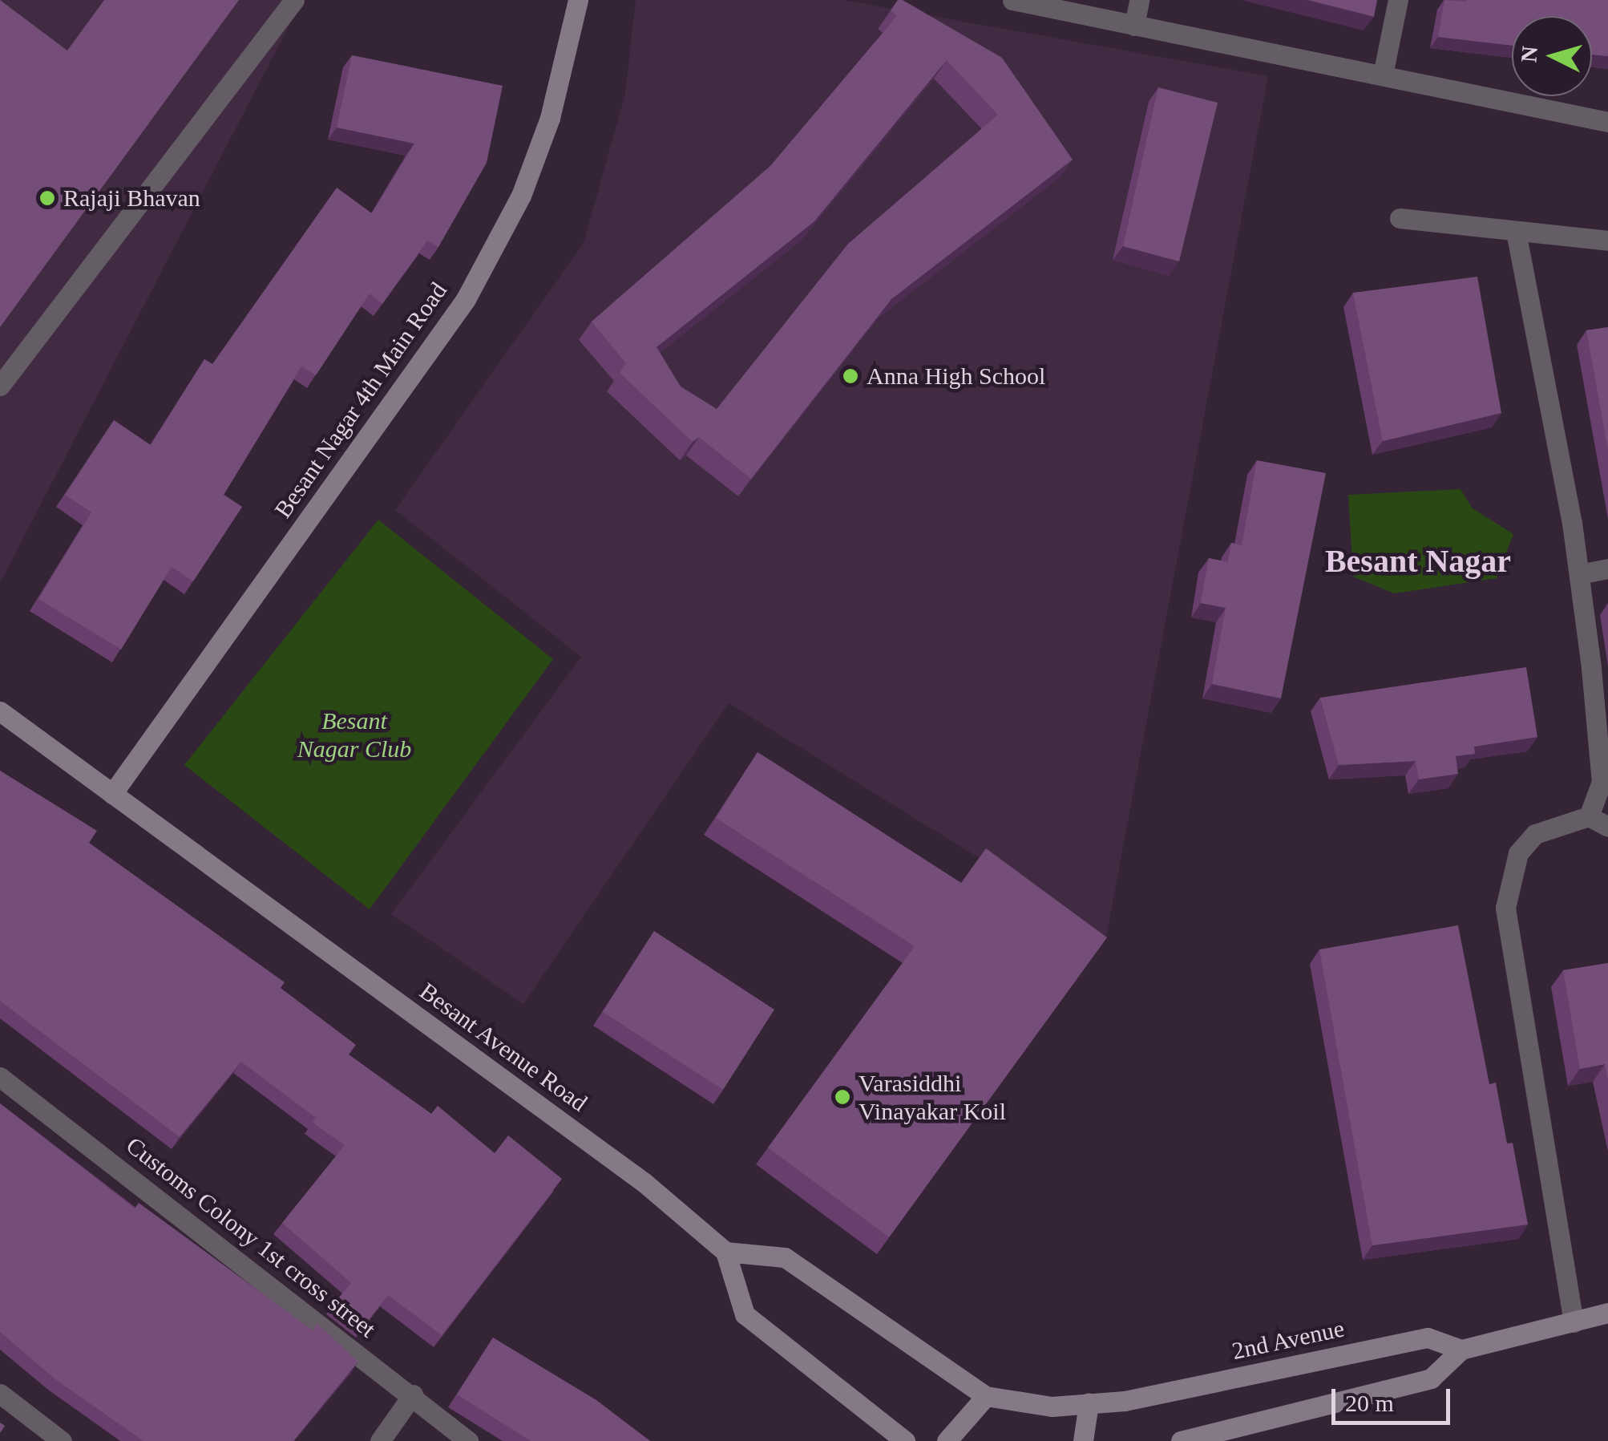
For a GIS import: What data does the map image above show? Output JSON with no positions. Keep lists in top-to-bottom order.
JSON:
{
  "streets": {
    "main road": ["Besant Nagar 4th Main Road", "Besant Avenue Road", "2nd Avenue"],
    "street": ["Customs Colony 1st cross street"]
  },
  "crossings": [
    ["Besant Nagar 4th Main Road", "Besant Avenue Road"]
  ],
  "districts": ["Besant Nagar"],
  "parks": ["Besant Nagar Club"],
  "places": ["Rajaji Bhavan", "Anna High School", "Varasiddhi Vinayakar Koil"],
  "scale_bar": "20 m",
  "north": "left"
}
